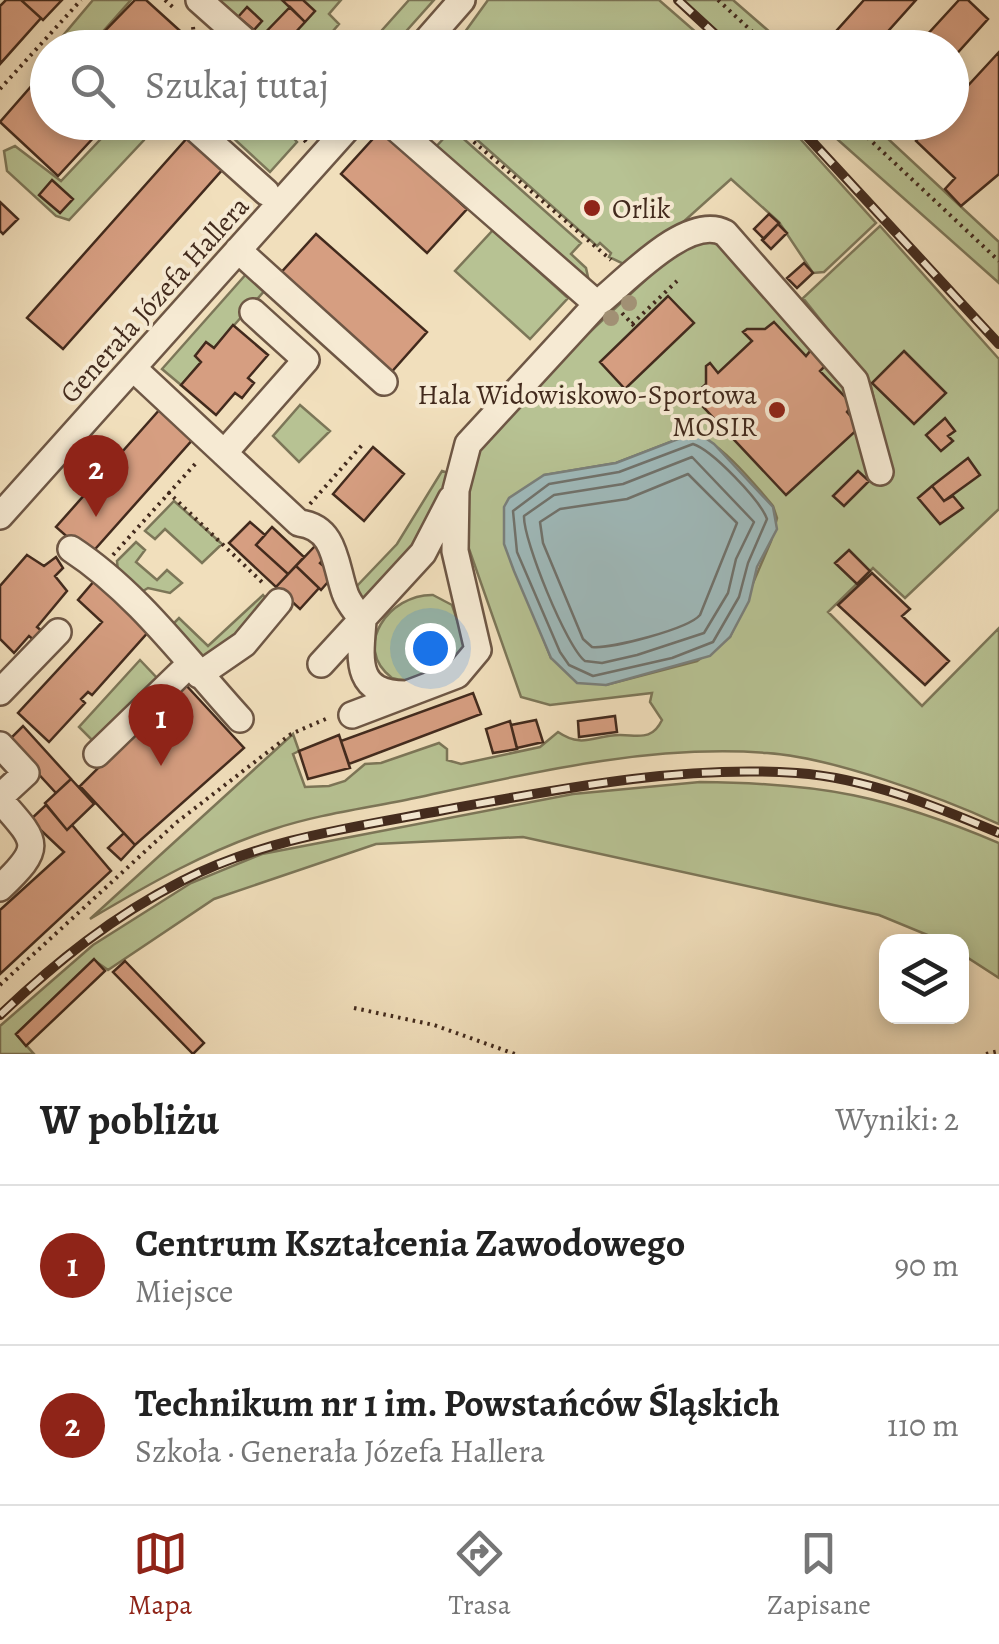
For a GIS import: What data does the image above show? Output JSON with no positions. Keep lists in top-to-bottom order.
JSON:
{
  "streets": {
    "street": ["Generała Józefa Hallera"]
  },
  "places": ["Orlik", "Hala Widowiskowo-Sportowa MOSIR"],
  "page": {
    "search": "Szukaj tutaj",
    "pins": ["2", "1"],
    "heading": ["W pobliżu", "Wyniki: 2"],
    "list": [
      {
        "mark": "1",
        "name": "Centrum Kształcenia Zawodowego",
        "note": "Miejsce",
        "value": "90 m"
      },
      {
        "mark": "2",
        "name": "Technikum nr 1 im. Powstańców Śląskich",
        "note": "Szkoła · Generała Józefa Hallera",
        "value": "110 m"
      }
    ],
    "nav": ["Mapa", "Trasa", "Zapisane"]
  }
}
